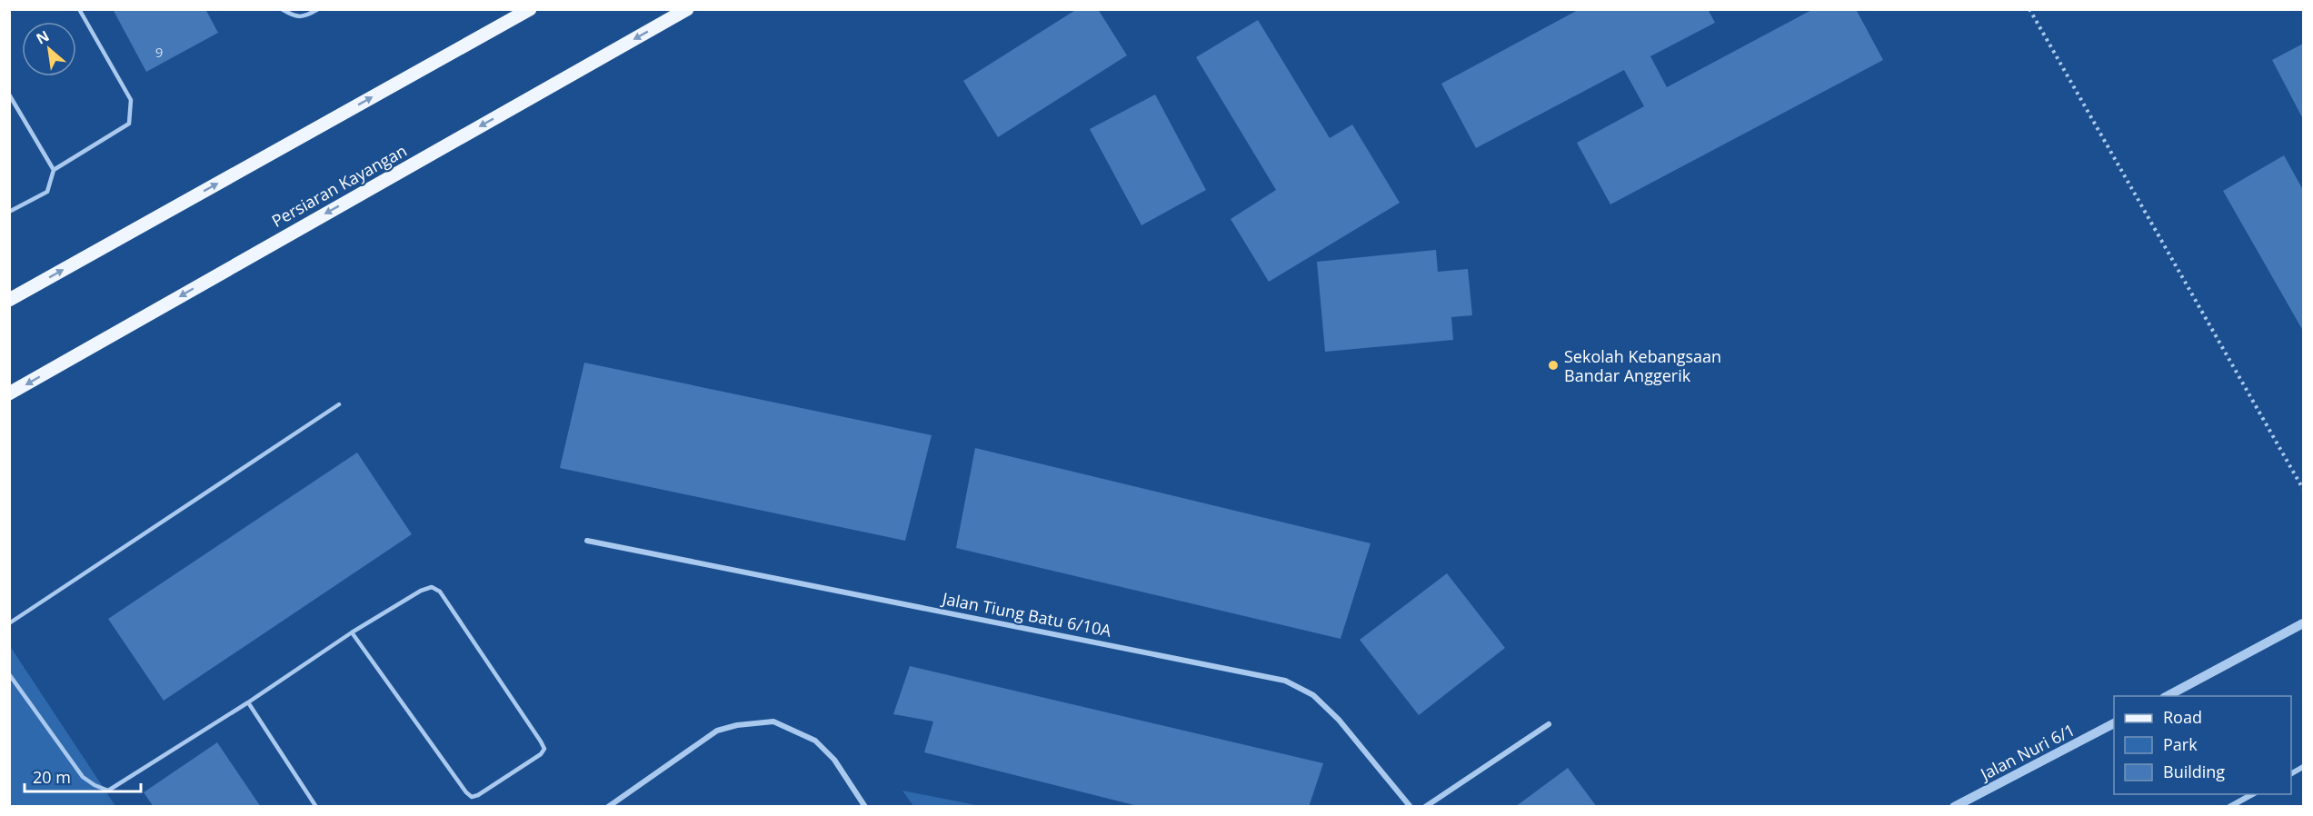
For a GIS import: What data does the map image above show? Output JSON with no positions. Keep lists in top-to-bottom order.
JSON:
{
  "streets": {
    "main road": ["Persiaran Kayangan"],
    "street": ["Jalan Tiung Batu 6/10A", "Jalan Nuri 6/1"]
  },
  "places": ["Sekolah Kebangsaan Bandar Anggerik"],
  "house_numbers": ["9"],
  "legend": ["Road", "Park", "Building"],
  "scale_bar": "20 m",
  "north": "top left"
}
